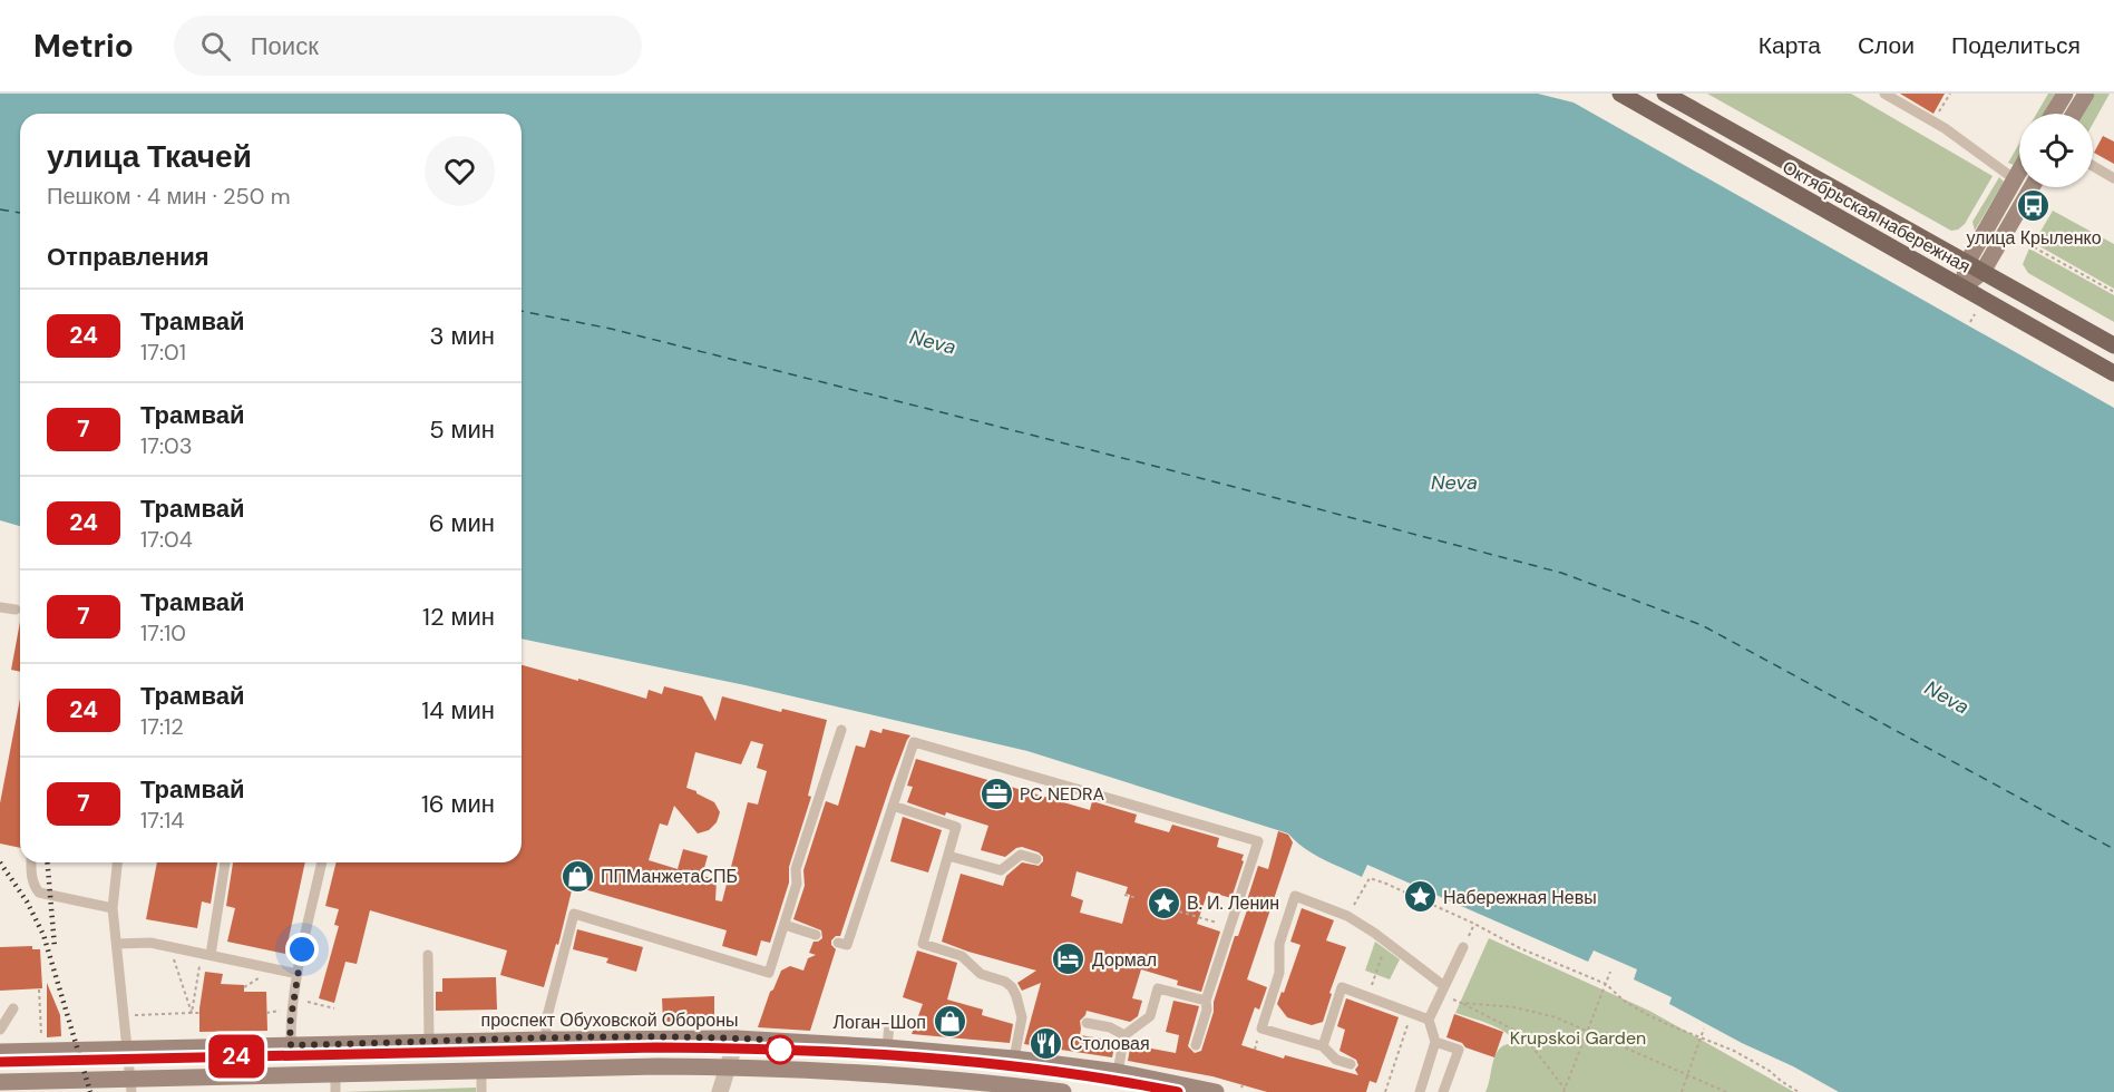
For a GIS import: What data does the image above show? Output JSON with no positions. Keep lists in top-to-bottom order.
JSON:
{
  "streets": {
    "main road": ["Октябрьская набережная", "проспект Обуховской Обороны"]
  },
  "water": ["Neva"],
  "parks": ["Krupskoi Garden"],
  "places": {
    "bus stop": ["улица Крыленко"],
    "office": ["PC NEDRA"],
    "shop": ["ППМанжетаСПБ", "Логан-Шоп"],
    "place": ["Набережная Невы", "В. И. Ленин"],
    "hotel": ["Дормал"],
    "restaurant": ["Столовая"]
  },
  "lines": ["tram line 24"],
  "page": {
    "header": "Metrio",
    "search": "Поиск",
    "nav": ["Карта", "Слои", "Поделиться"],
    "on_map": "24",
    "heading": [
      ["улица Ткачей", "Пешком · 4 мин · 250 m"],
      "Отправления"
    ],
    "list": [
      {
        "mark": "24",
        "name": "Трамвай",
        "note": "17:01",
        "value": "3 мин"
      },
      {
        "mark": "7",
        "name": "Трамвай",
        "note": "17:03",
        "value": "5 мин"
      },
      {
        "mark": "24",
        "name": "Трамвай",
        "note": "17:04",
        "value": "6 мин"
      },
      {
        "mark": "7",
        "name": "Трамвай",
        "note": "17:10",
        "value": "12 мин"
      },
      {
        "mark": "24",
        "name": "Трамвай",
        "note": "17:12",
        "value": "14 мин"
      },
      {
        "mark": "7",
        "name": "Трамвай",
        "note": "17:14",
        "value": "16 мин"
      }
    ]
  }
}
